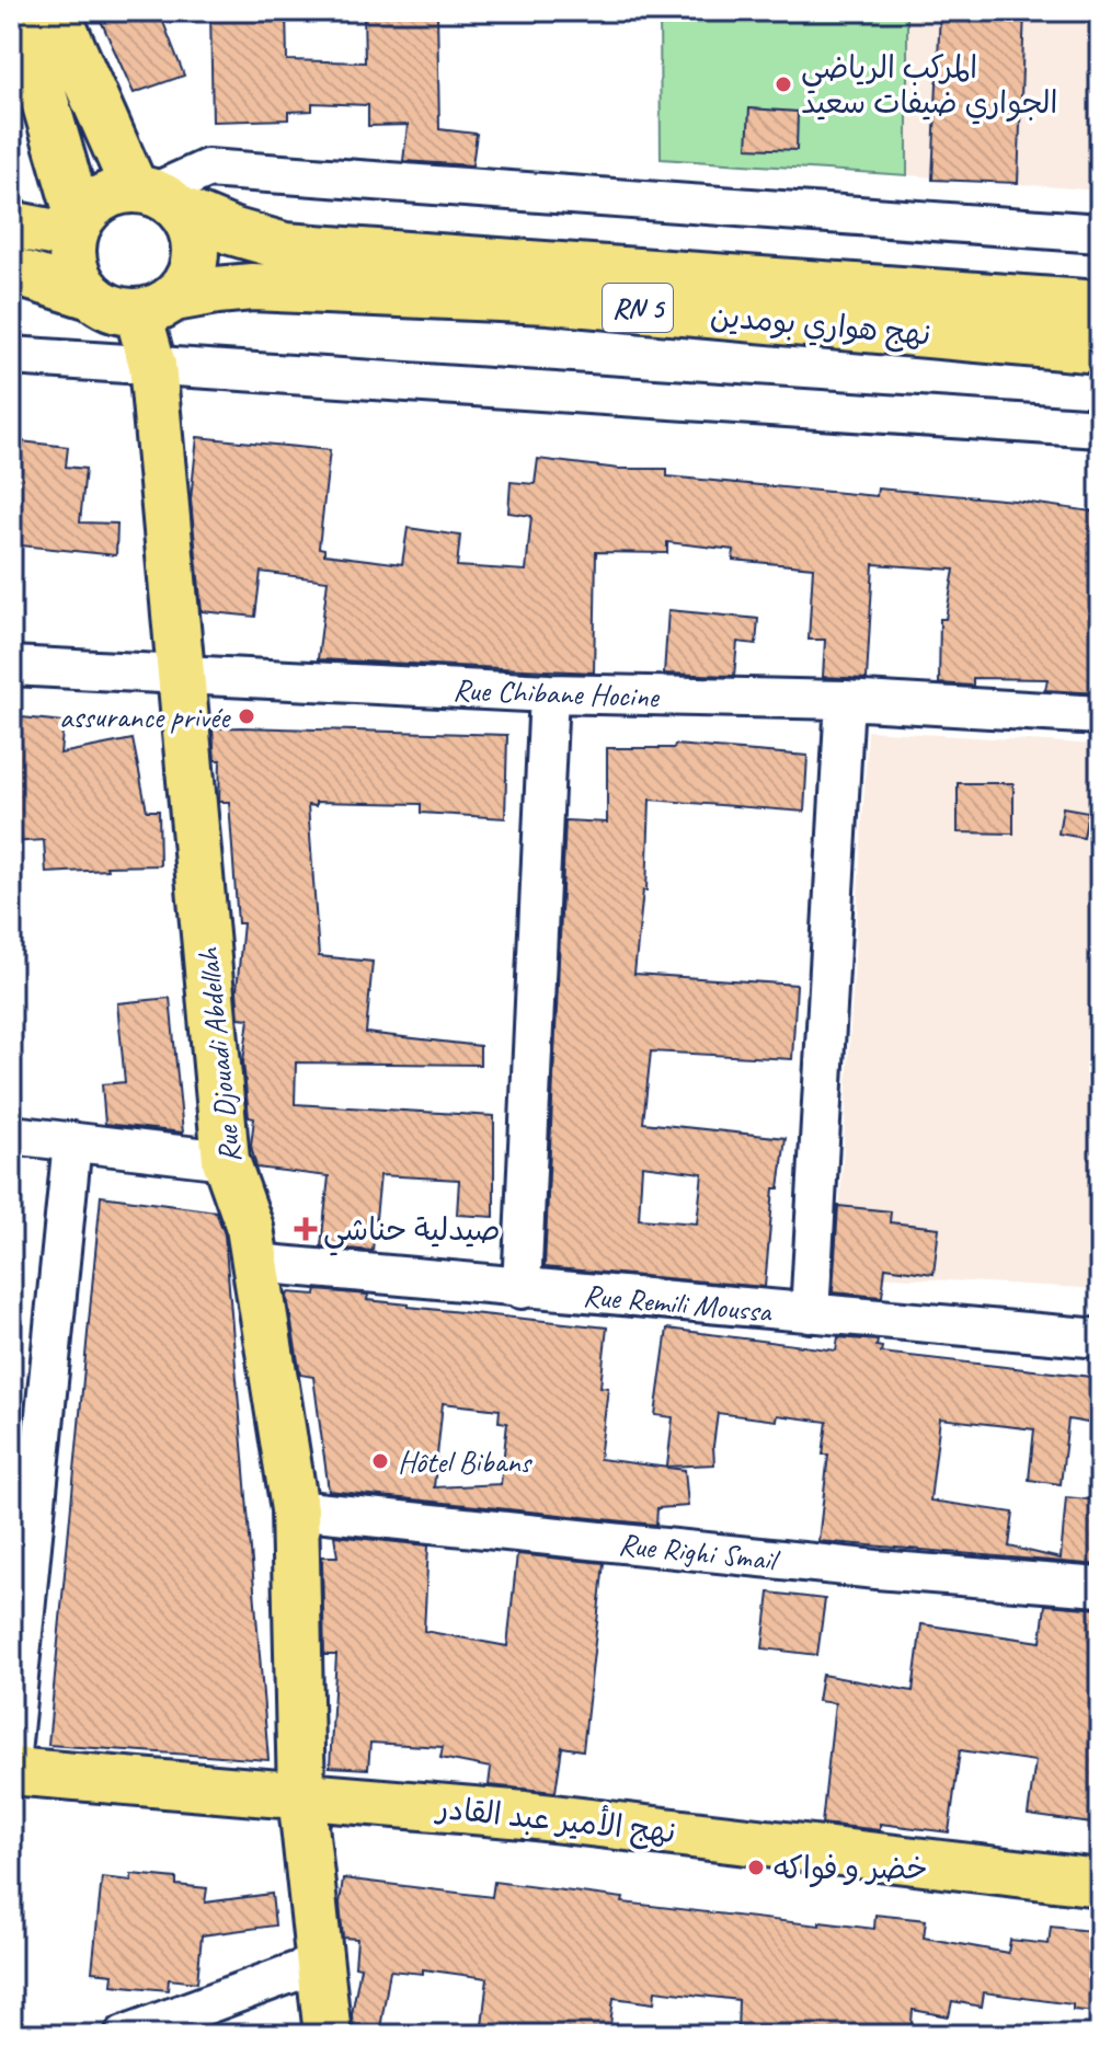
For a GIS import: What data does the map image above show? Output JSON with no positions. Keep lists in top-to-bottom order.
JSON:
{
  "streets": {
    "main road": [
      "RN 5",
      "نهج هواري بومدين",
      "Rue Djouadi Abdellah",
      "نهج الأمير عبد القادر"
    ],
    "street": ["Rue Chibane Hocine", "Rue Remili Moussa", "Rue Righi Smail"]
  },
  "crossings": [
    ["نهج هواري بومدين", "Rue Djouadi Abdellah"],
    ["Rue Chibane Hocine", "Rue Djouadi Abdellah"],
    ["Rue Djouadi Abdellah", "Rue Remili Moussa"],
    ["Rue Djouadi Abdellah", "Rue Righi Smail"],
    ["Rue Djouadi Abdellah", "نهج الأمير عبد القادر"]
  ],
  "places": {
    "other": [
      "المركب الرياضي الجواري ضيفات سعيد",
      "assurance privée",
      "Hôtel Bibans",
      "خضر و فواكه"
    ],
    "health": ["صيدلية حناشي"]
  }
}
